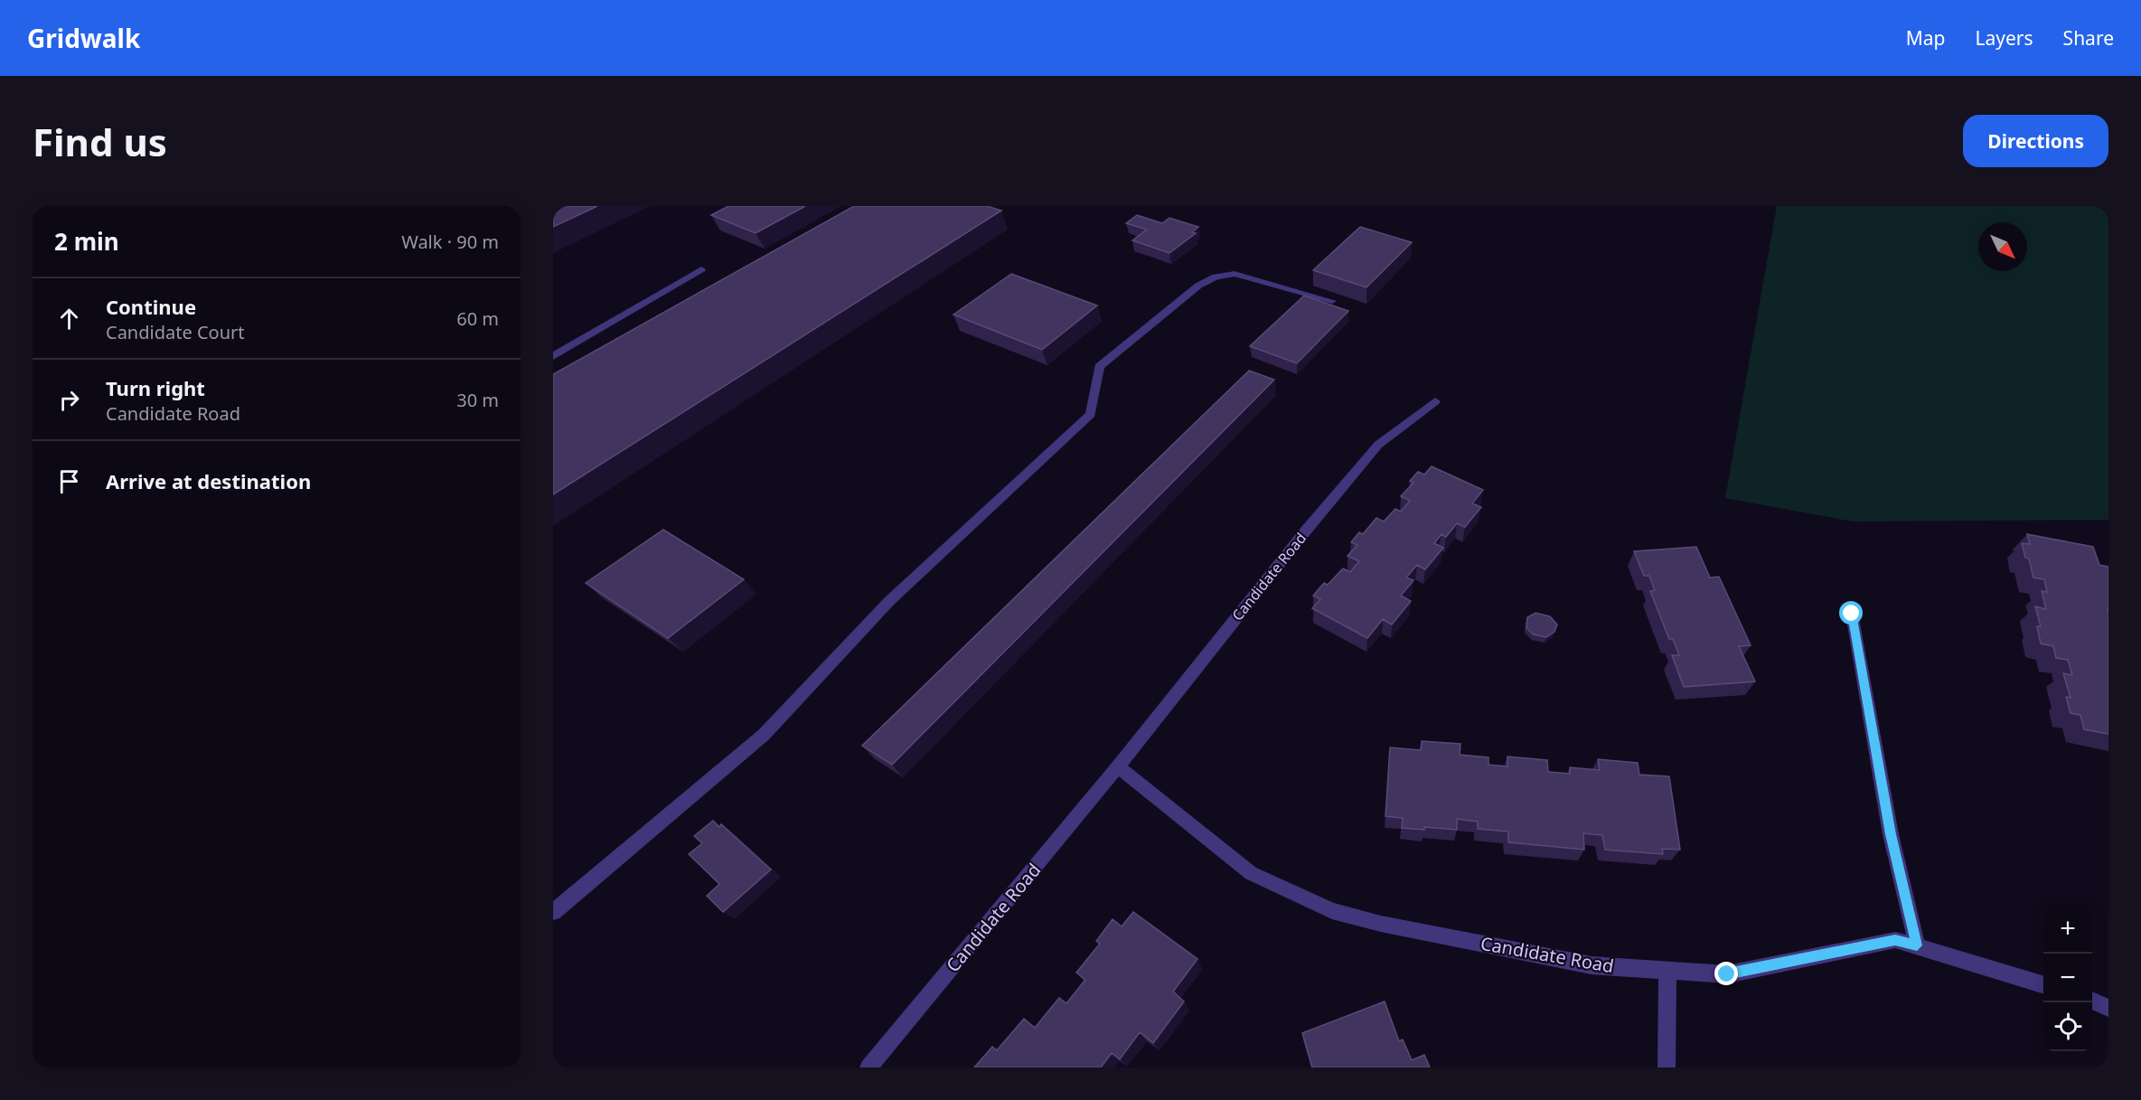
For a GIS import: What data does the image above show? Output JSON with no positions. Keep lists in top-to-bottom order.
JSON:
{
  "streets": {
    "street": ["Candidate Road"]
  },
  "north": "bottom right",
  "page": {
    "header": "Gridwalk",
    "nav": ["Map", "Layers", "Share"],
    "buttons": "Directions",
    "title": "Find us",
    "heading": ["2 min", "Walk · 90 m"],
    "list": [
      ["Continue", "Candidate Court", "60 m"],
      ["Turn right", "Candidate Road", "30 m"],
      "Arrive at destination"
    ],
    "map_buttons": ["+", "−"]
  }
}
